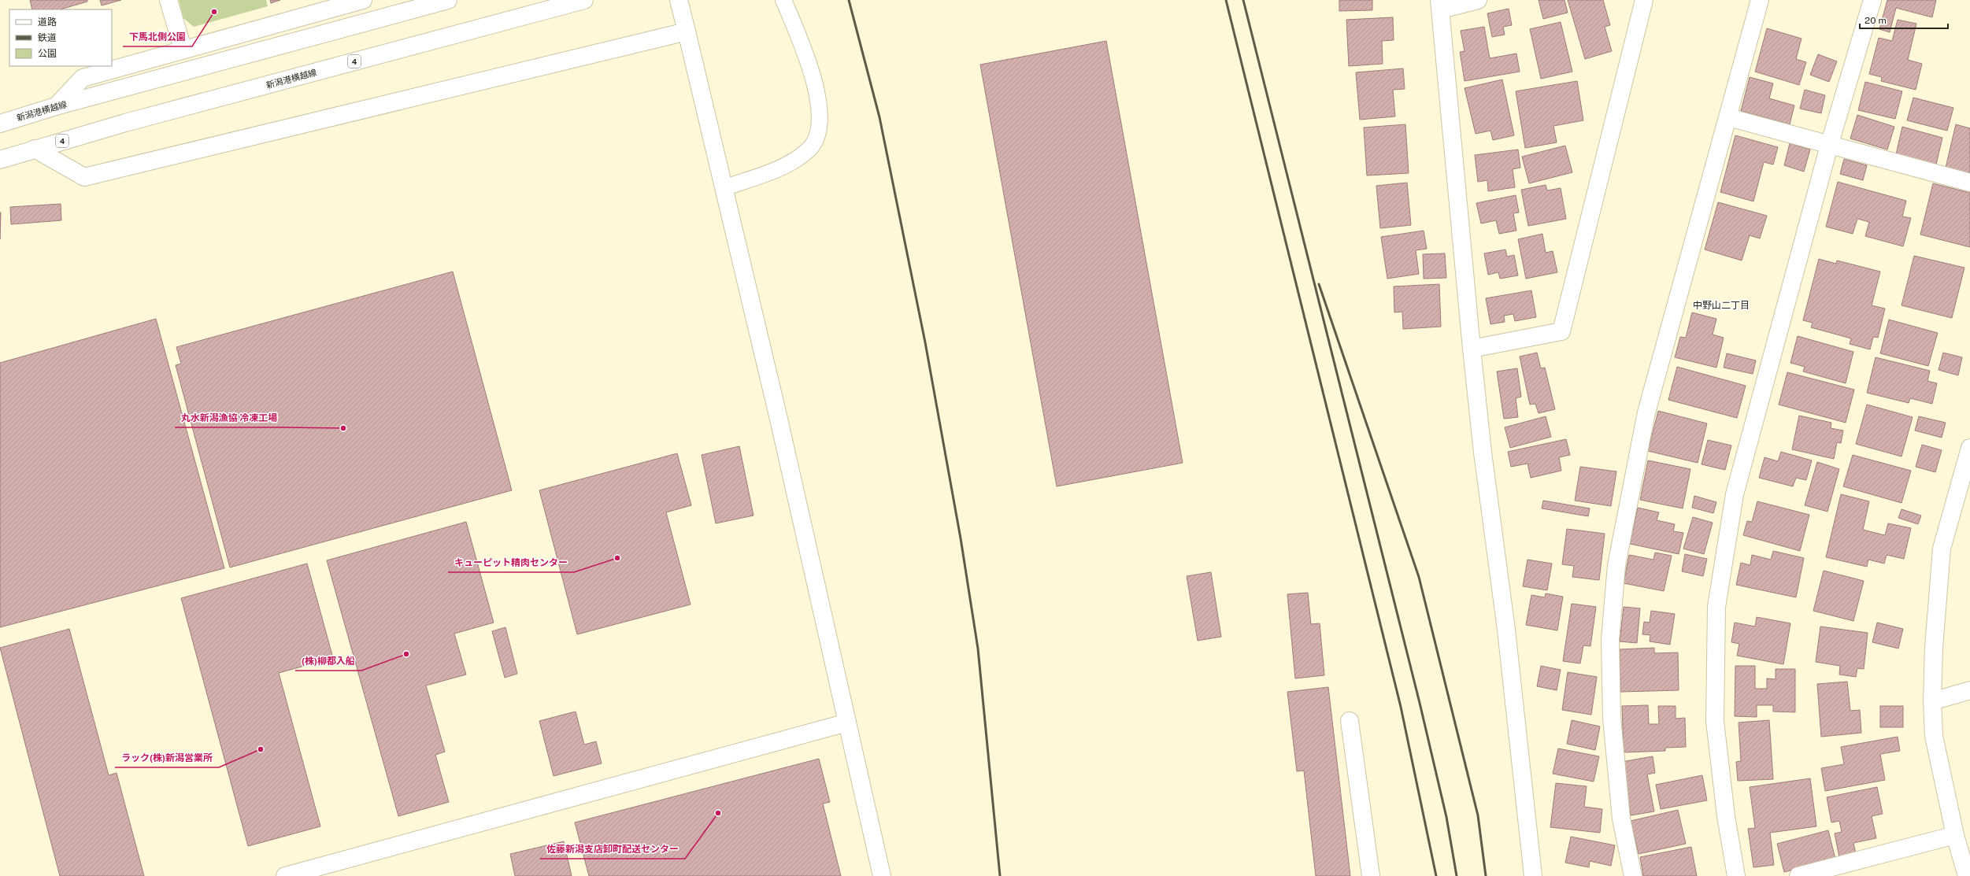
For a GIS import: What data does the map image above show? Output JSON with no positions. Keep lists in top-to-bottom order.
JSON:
{
  "streets": {
    "street": ["4", "新潟港横越線"]
  },
  "districts": ["中野山二丁目"],
  "places": [
    "下馬北側公園",
    "丸水新潟漁協 冷凍工場",
    "キューピット精肉センター",
    "(株)柳都入船",
    "ラック(株)新潟営業所",
    "佐藤新潟支店卸町配送センター"
  ],
  "legend": ["道路", "鉄道", "公園"],
  "scale_bar": "20 m"
}
